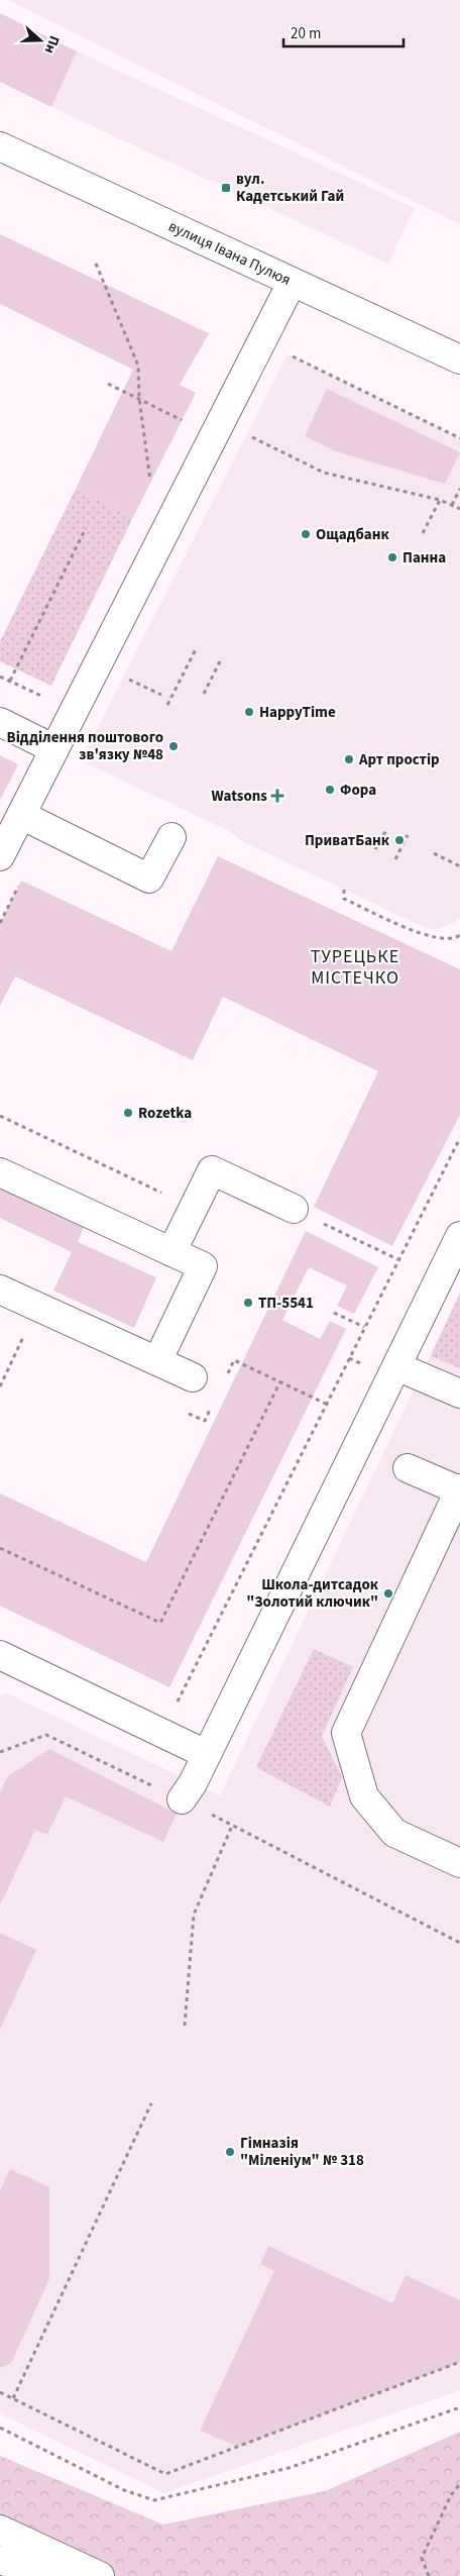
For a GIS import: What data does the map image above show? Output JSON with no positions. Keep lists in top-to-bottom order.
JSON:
{
  "streets": {
    "street": ["вулиця Івана Пулюя"]
  },
  "districts": ["ТУРЕЦЬКЕ МІСТЕЧКО"],
  "places": {
    "transit": ["вул. Кадетський Гай"],
    "other": [
      "Ощадбанк",
      "Панна",
      "HappyTime",
      "Відділення поштового зв'язку №48",
      "Арт простір",
      "Фора",
      "ПриватБанк",
      "Rozetka",
      "ТП-5541",
      "Школа-дитсадок \"Золотий ключик\"",
      "Гімназія \"Міленіум\" № 318"
    ],
    "health": ["Watsons"]
  },
  "scale_bar": "20 m",
  "north": "right"
}
